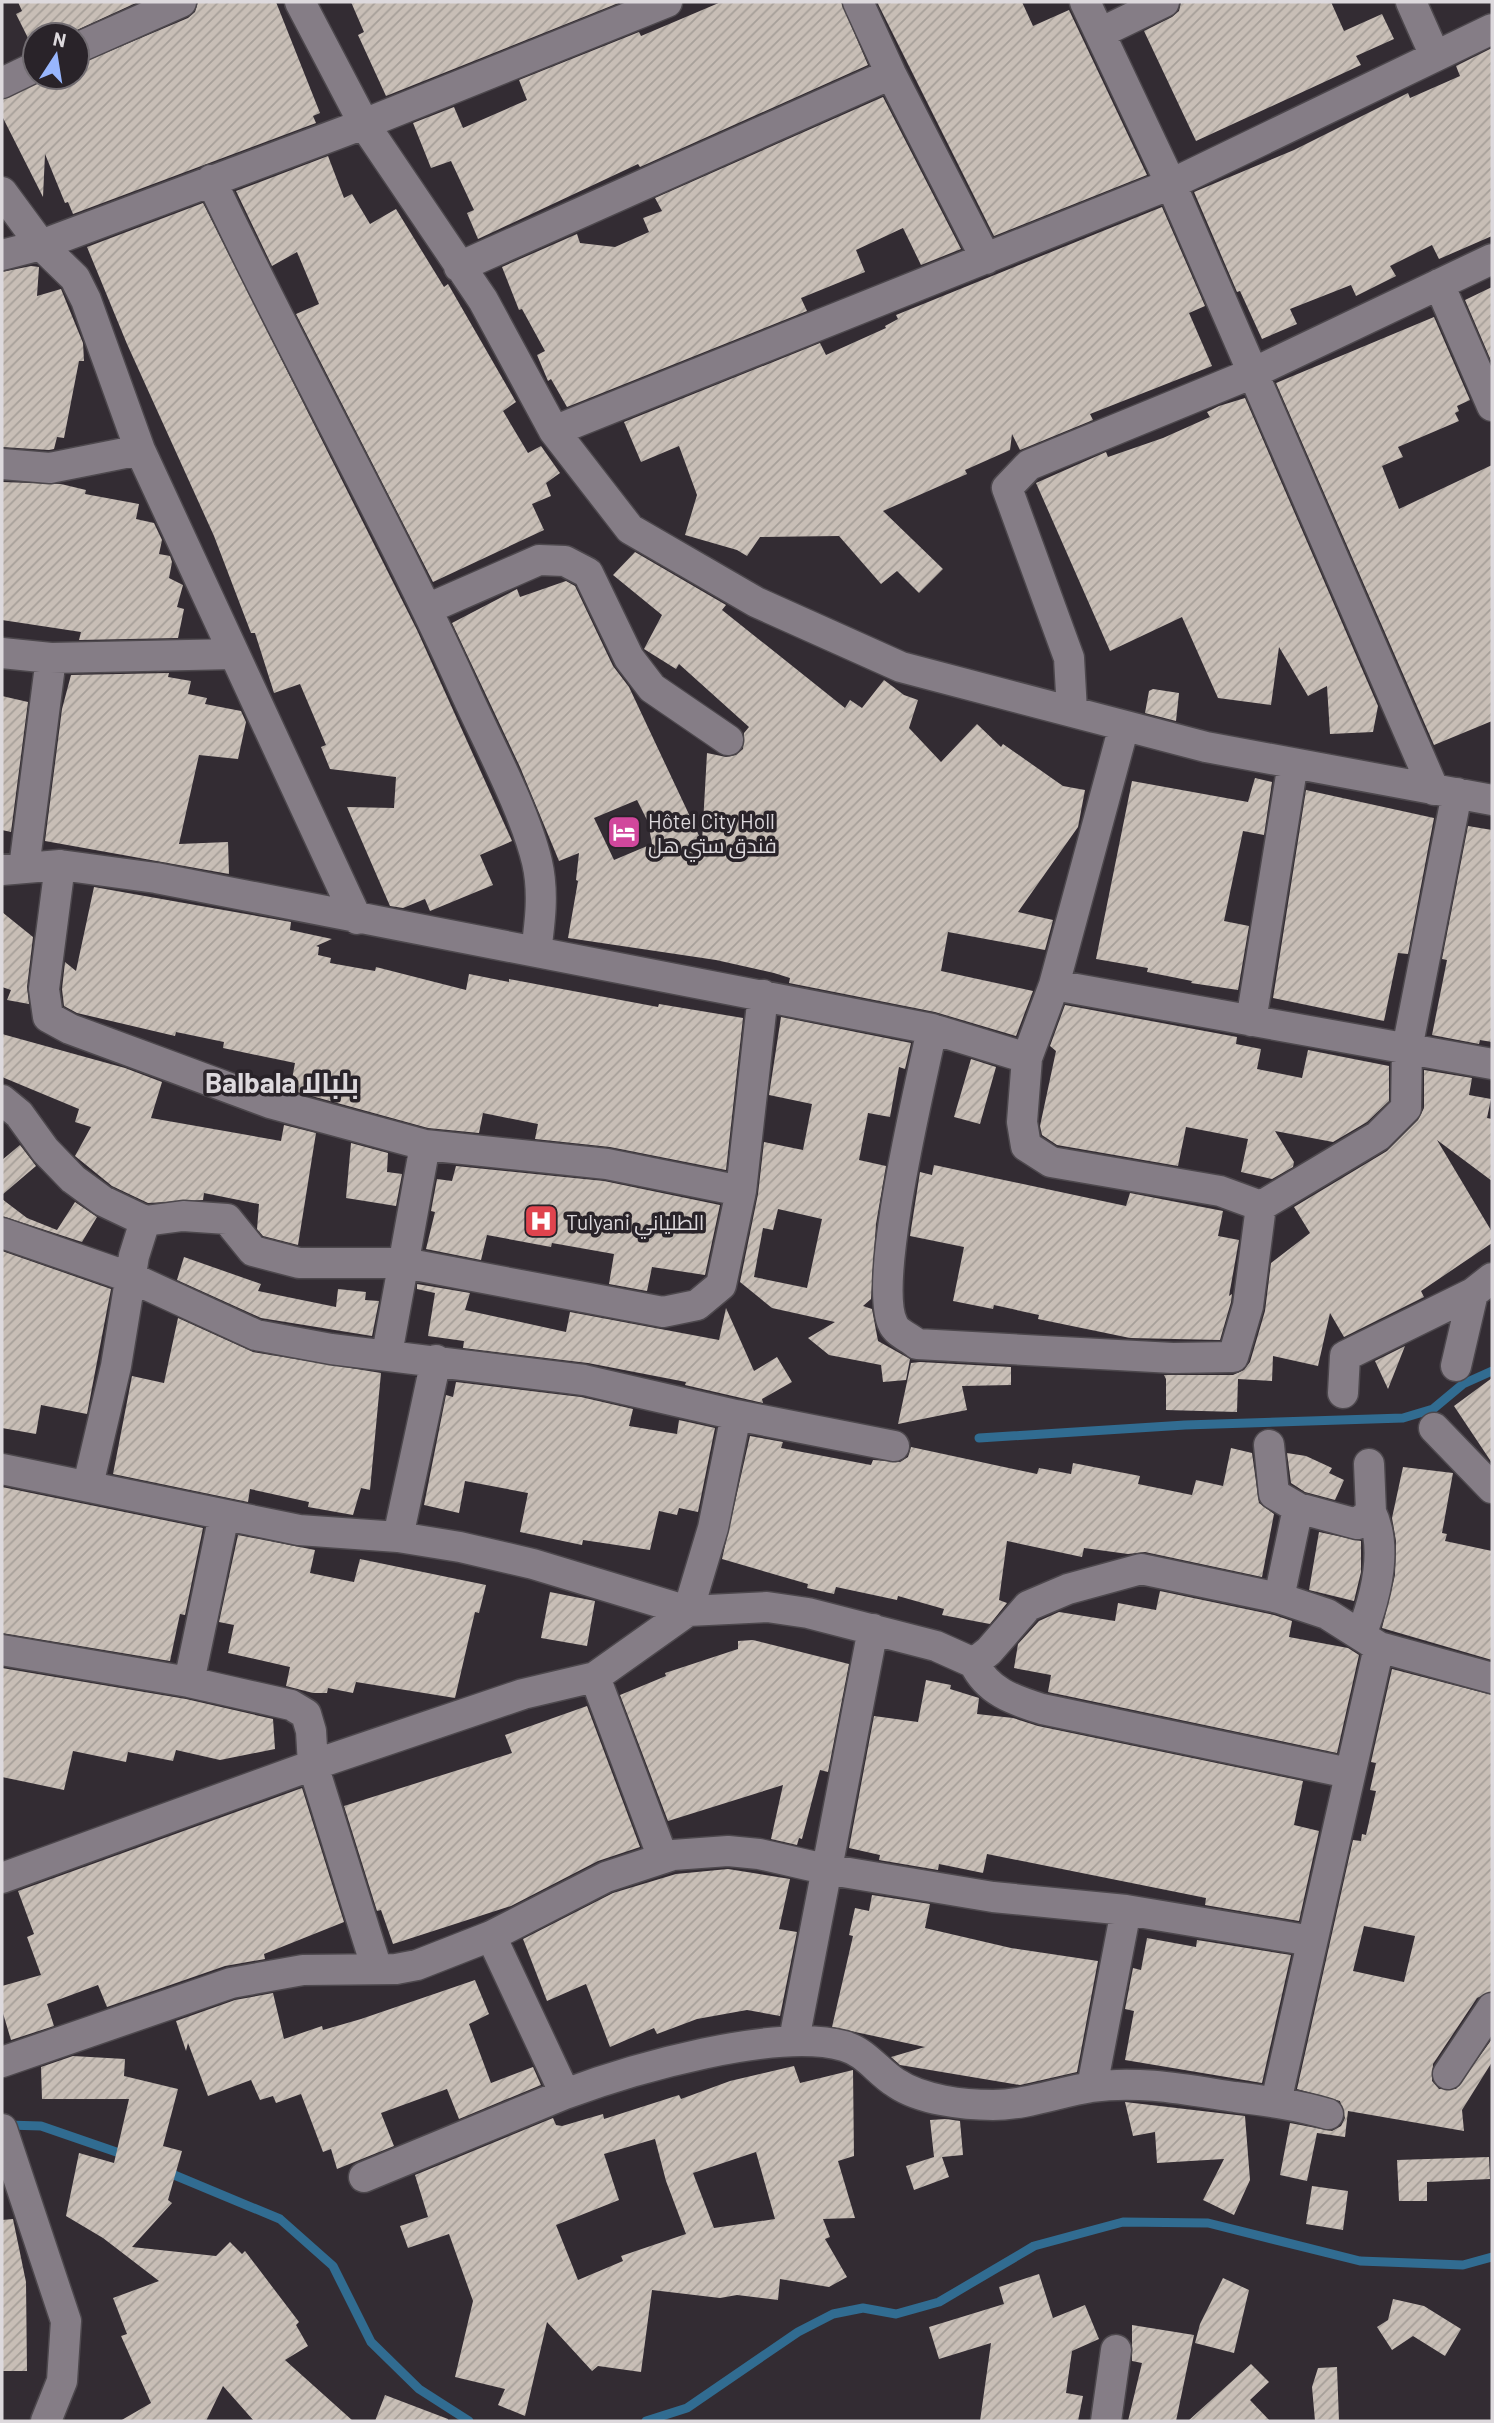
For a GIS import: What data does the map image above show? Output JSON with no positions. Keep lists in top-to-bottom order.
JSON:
{
  "districts": ["Balbala بلبالا"],
  "places": {
    "hotel": ["Hôtel City Holl فندق ستي هل"],
    "hospital": ["Tulyani الطلياني"]
  },
  "north": "top"
}
